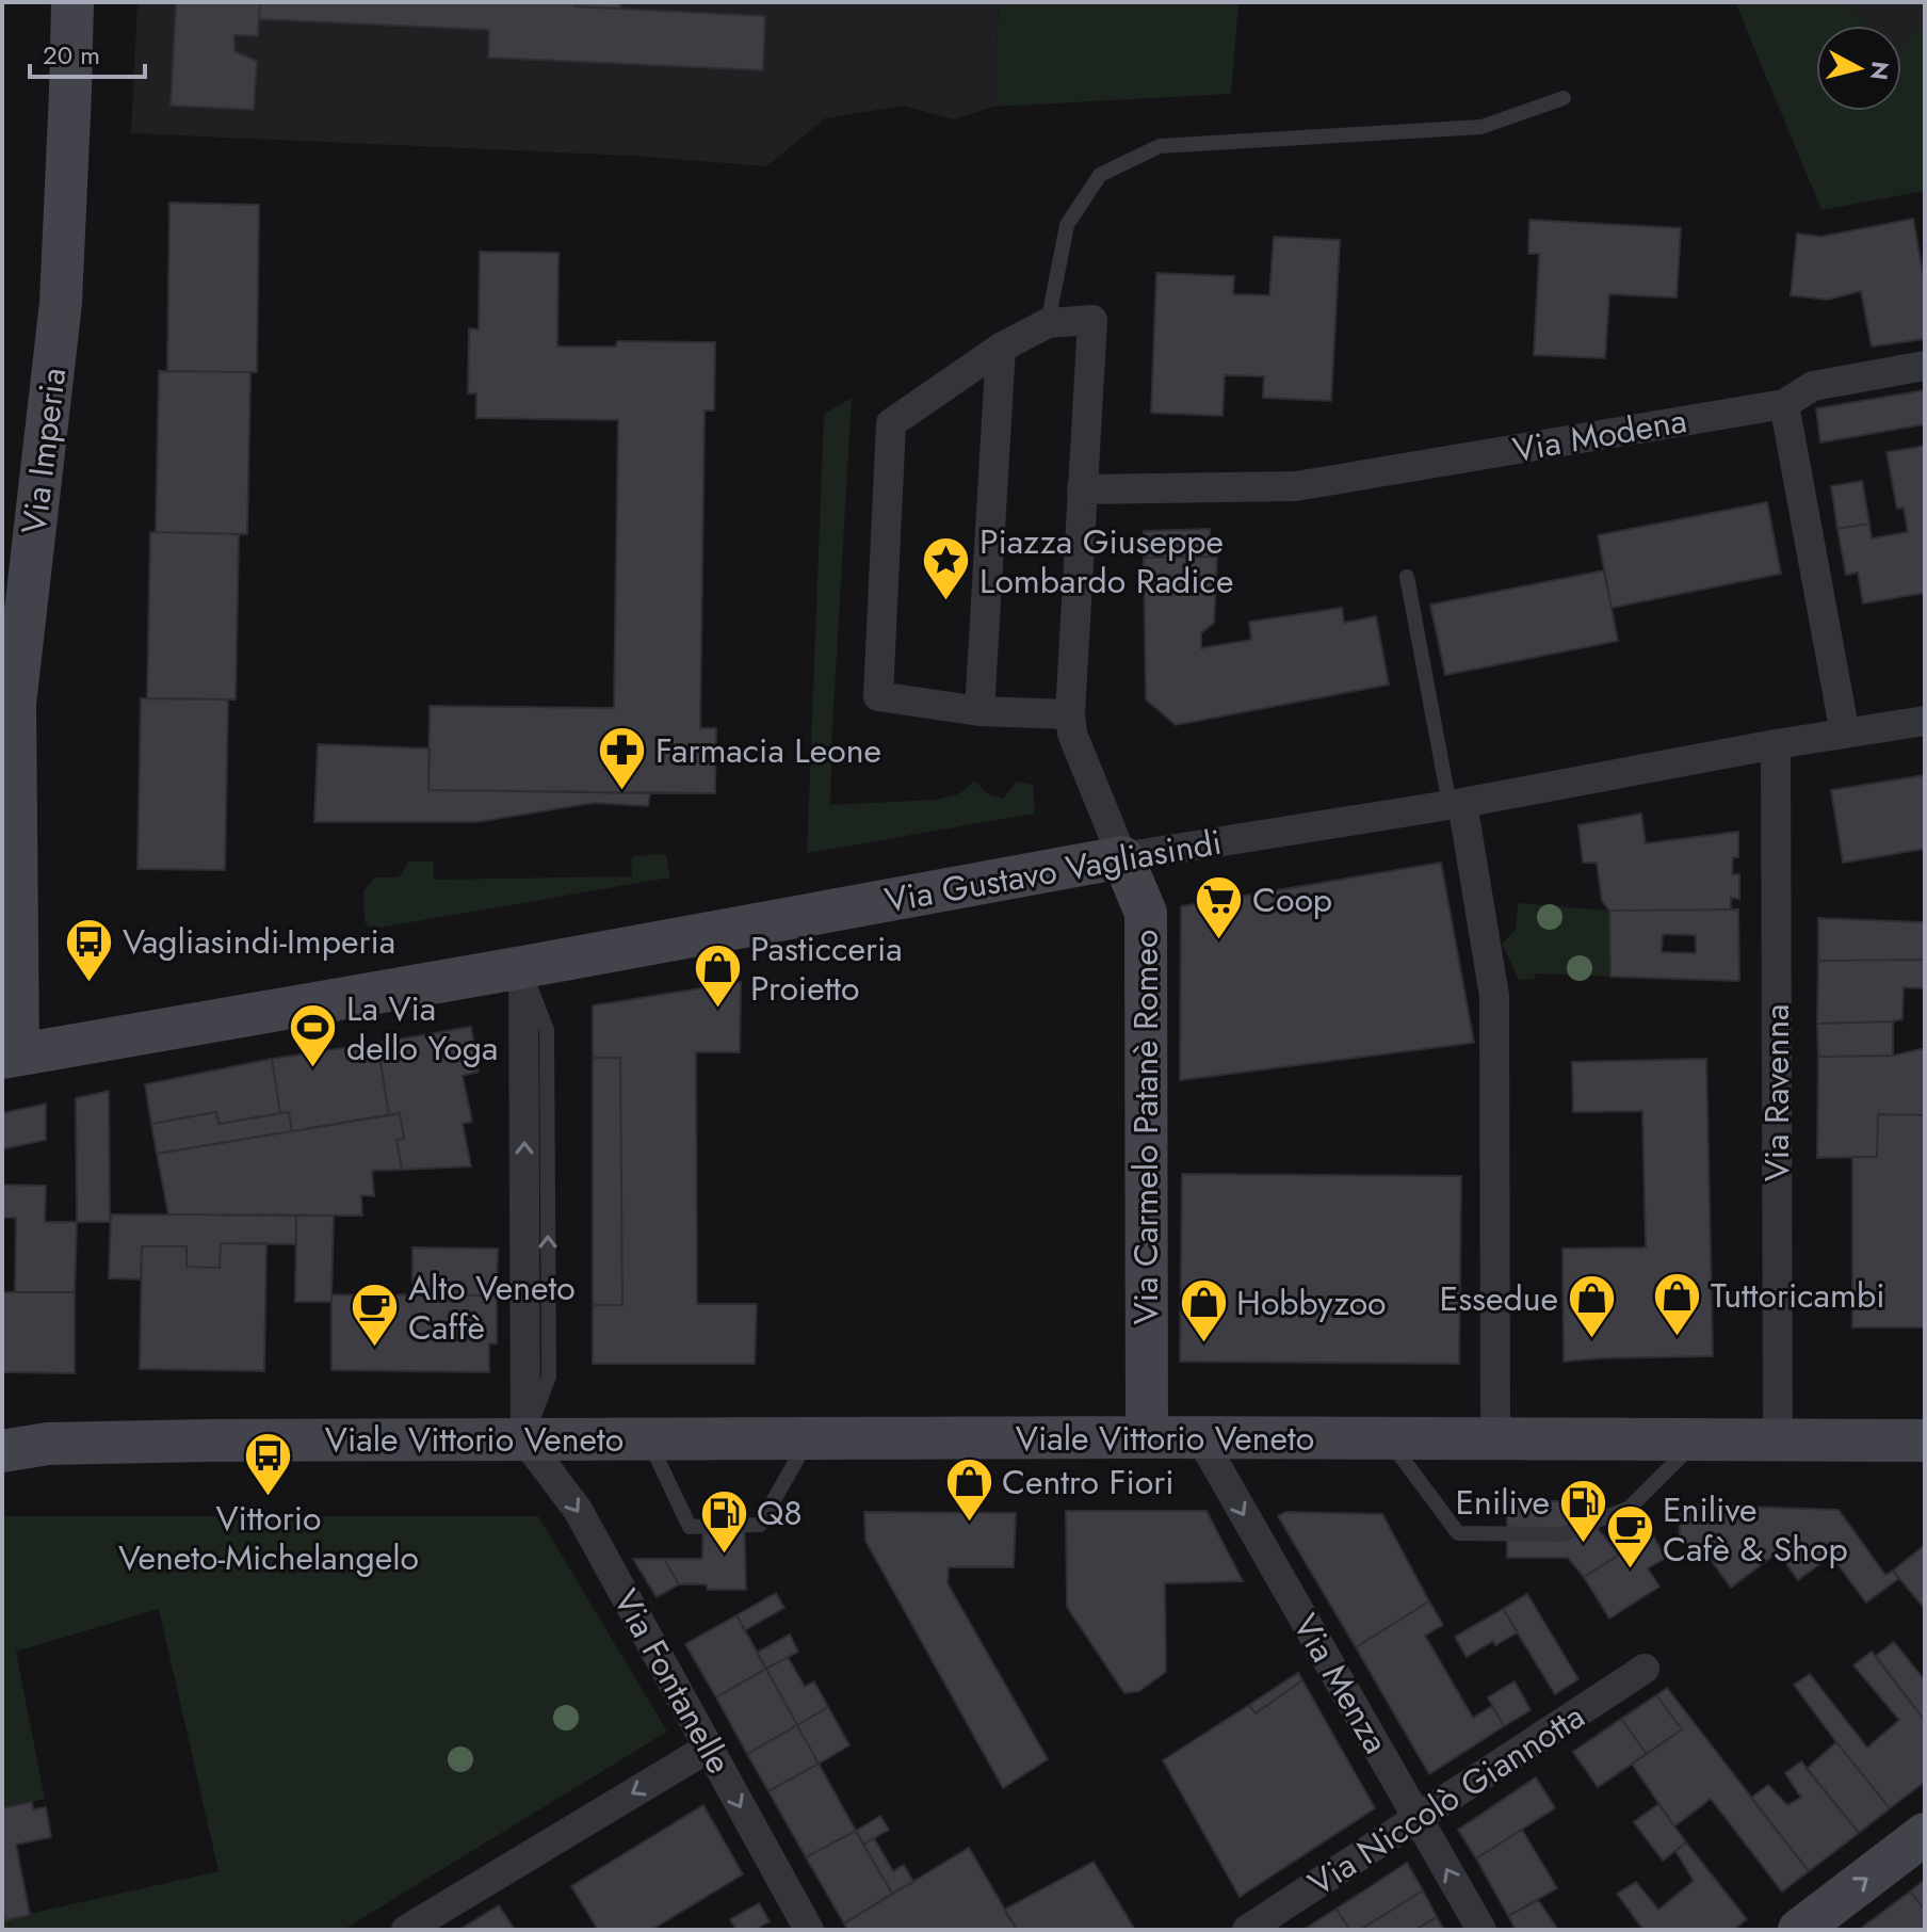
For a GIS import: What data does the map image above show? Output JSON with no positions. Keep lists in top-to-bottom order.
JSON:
{
  "streets": {
    "main road": [
      "Via Imperia",
      "Via Gustavo Vagliasindi",
      "Via Carmelo Patanè Romeo",
      "Viale Vittorio Veneto"
    ],
    "street": [
      "Via Modena",
      "Via Ravenna",
      "Via Fontanelle",
      "Via Menza",
      "Via Niccolò Giannotta"
    ]
  },
  "crossings": [
    ["Via Modena", "Via Carmelo Patanè Romeo"],
    ["Via Imperia", "Via Gustavo Vagliasindi"],
    ["Via Gustavo Vagliasindi", "Via Ravenna"],
    ["Via Gustavo Vagliasindi", "Via Carmelo Patanè Romeo"],
    ["Via Ravenna", "Viale Vittorio Veneto"],
    ["Via Carmelo Patanè Romeo", "Viale Vittorio Veneto"],
    ["Viale Vittorio Veneto", "Via Fontanelle"],
    ["Viale Vittorio Veneto", "Via Menza"],
    ["Via Menza", "Via Niccolò Giannotta"]
  ],
  "one_way": ["Via Fontanelle"],
  "places": {
    "place": ["Piazza Giuseppe Lombardo Radice"],
    "pharmacy": ["Farmacia Leone"],
    "supermarket": ["Coop"],
    "bus stop": ["Vagliasindi-Imperia", "Vittorio Veneto-Michelangelo"],
    "shop": [
      "Pasticceria Proietto",
      "Tuttoricambi",
      "Essedue",
      "Hobbyzoo",
      "Centro Fiori"
    ],
    "sports": ["La Via dello Yoga"],
    "cafe": ["Alto Veneto Caffè", "Enilive Cafè & Shop"],
    "fuel station": ["Enilive", "Q8"]
  },
  "scale_bar": "20 m",
  "north": "right"
}
